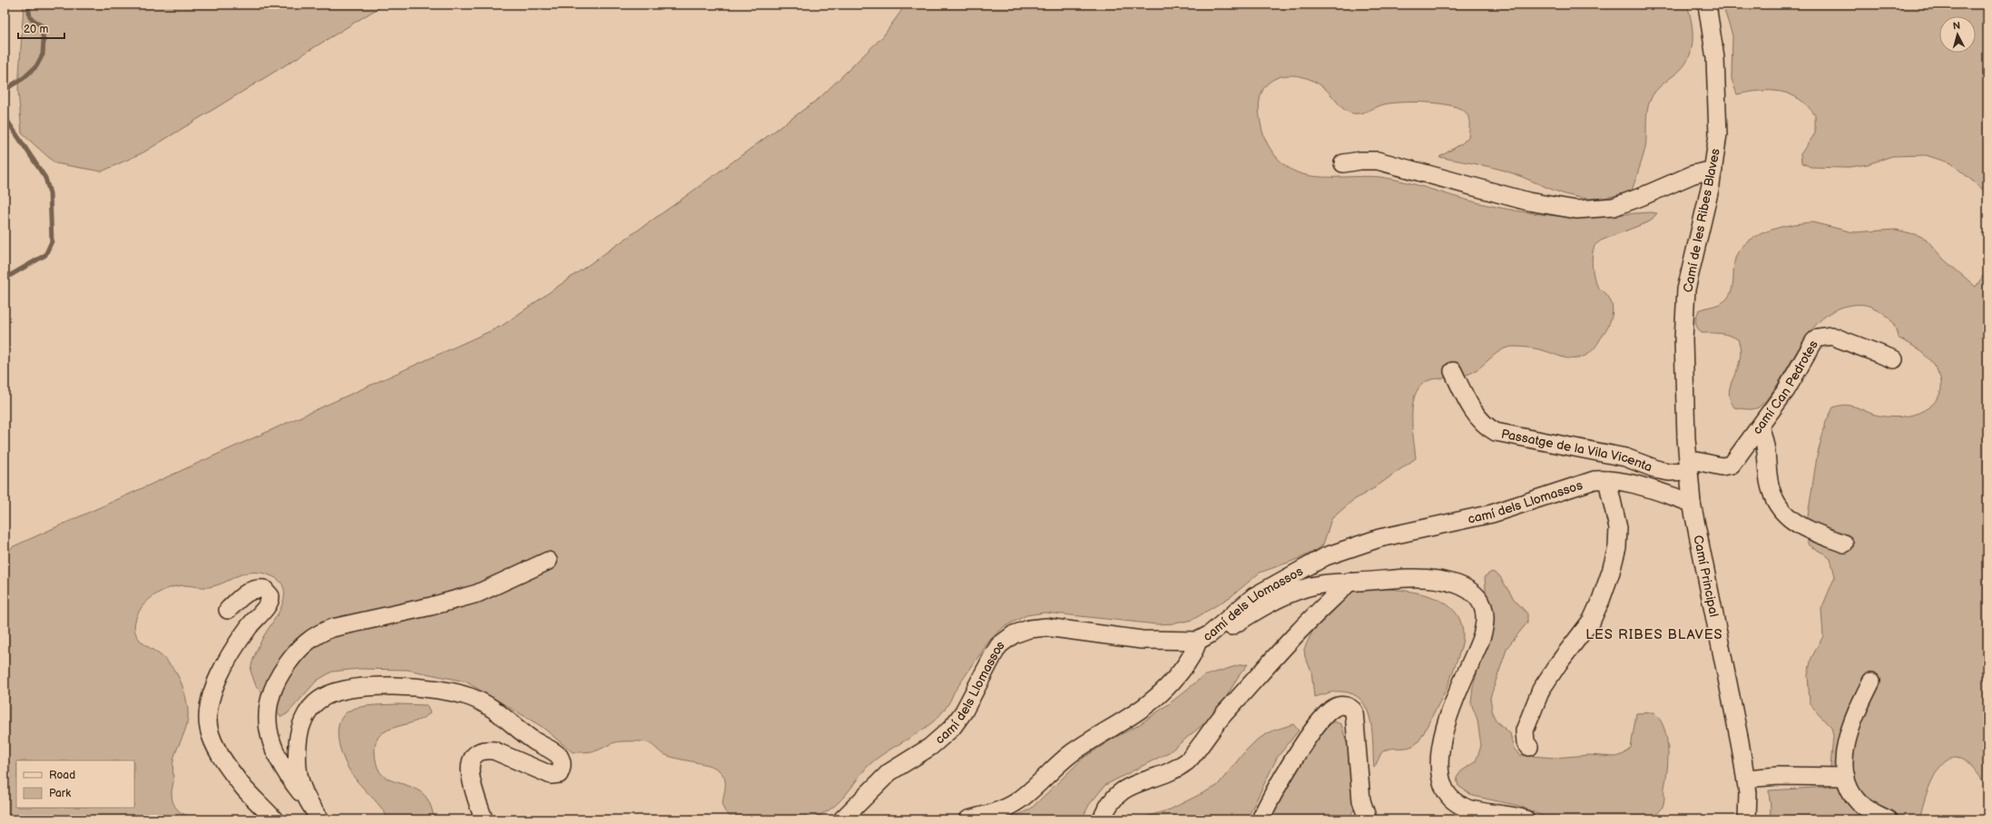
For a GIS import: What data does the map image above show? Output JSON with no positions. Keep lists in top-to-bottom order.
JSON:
{
  "streets": {
    "street": [
      "Camí de les Ribes Blaves",
      "camí Can Pedrotes",
      "Passatge de la Vila Vicenta",
      "camí dels Llomassos",
      "Camí Principal"
    ]
  },
  "crossings": [
    ["Camí de les Ribes Blaves", "Camí Principal"],
    ["camí Can Pedrotes", "Passatge de la Vila Vicenta"],
    ["camí Can Pedrotes", "Camí Principal"],
    ["Passatge de la Vila Vicenta", "Camí Principal"],
    ["camí dels Llomassos", "Camí Principal"]
  ],
  "districts": ["LES RIBES BLAVES"],
  "legend": ["Road", "Park"],
  "scale_bar": "20 m",
  "north": "top"
}
